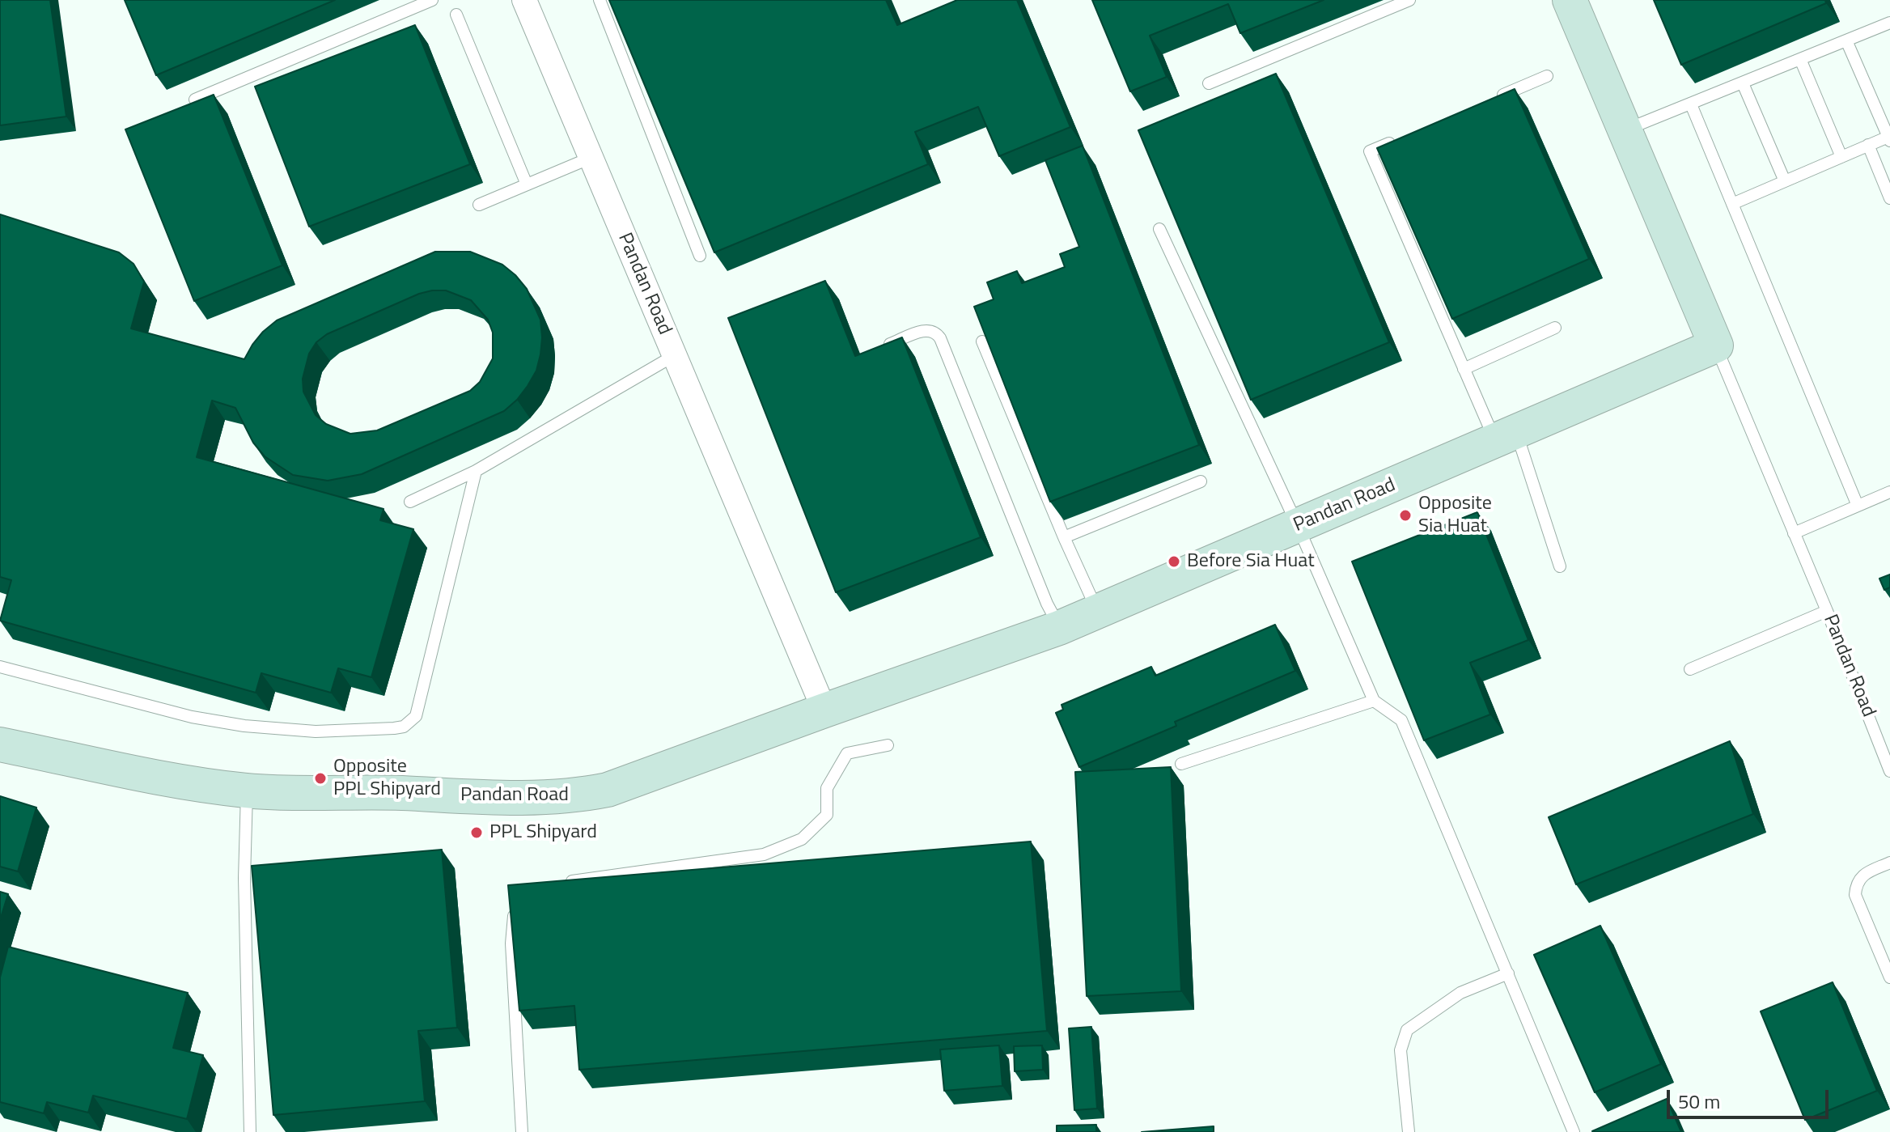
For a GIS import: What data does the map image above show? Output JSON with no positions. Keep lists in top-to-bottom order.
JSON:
{
  "streets": {
    "street": ["Pandan Road"]
  },
  "places": [
    "Opposite Sia Huat",
    "Before Sia Huat",
    "Opposite PPL Shipyard",
    "PPL Shipyard"
  ],
  "scale_bar": "50 m"
}
